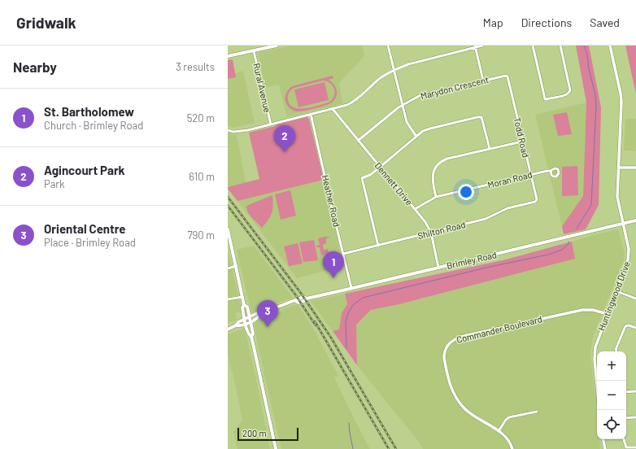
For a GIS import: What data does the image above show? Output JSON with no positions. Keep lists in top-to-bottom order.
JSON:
{
  "streets": {
    "main road": ["Brimley Road"],
    "street": [
      "Rural Avenue",
      "Marydon Crescent",
      "Todd Road",
      "Moran Road",
      "Dennett Drive",
      "Heather Road",
      "Shilton Road",
      "Huntingwood Drive",
      "Commander Boulevard"
    ]
  },
  "crossings": [
    ["Marydon Crescent", "Todd Road"],
    ["Marydon Crescent", "Dennett Drive"],
    ["Todd Road", "Moran Road"],
    ["Todd Road", "Shilton Road"],
    ["Moran Road", "Dennett Drive"],
    ["Dennett Drive", "Shilton Road"],
    ["Dennett Drive", "Brimley Road"],
    ["Heather Road", "Shilton Road"],
    ["Heather Road", "Brimley Road"],
    ["Brimley Road", "Huntingwood Drive"],
    ["Huntingwood Drive", "Commander Boulevard"]
  ],
  "scale_bar": "200 m",
  "page": {
    "header": "Gridwalk",
    "nav": ["Map", "Directions", "Saved"],
    "heading": ["Nearby", "3 results"],
    "list": [
      {
        "mark": "1",
        "name": "St. Bartholomew",
        "note": "Church · Brimley Road",
        "value": "520 m"
      },
      {
        "mark": "2",
        "name": "Agincourt Park",
        "note": "Park",
        "value": "610 m"
      },
      {
        "mark": "3",
        "name": "Oriental Centre",
        "note": "Place · Brimley Road",
        "value": "790 m"
      }
    ],
    "pins": ["2", "1", "3"],
    "map_buttons": ["+", "−"],
    "scale": "200 m"
  }
}
